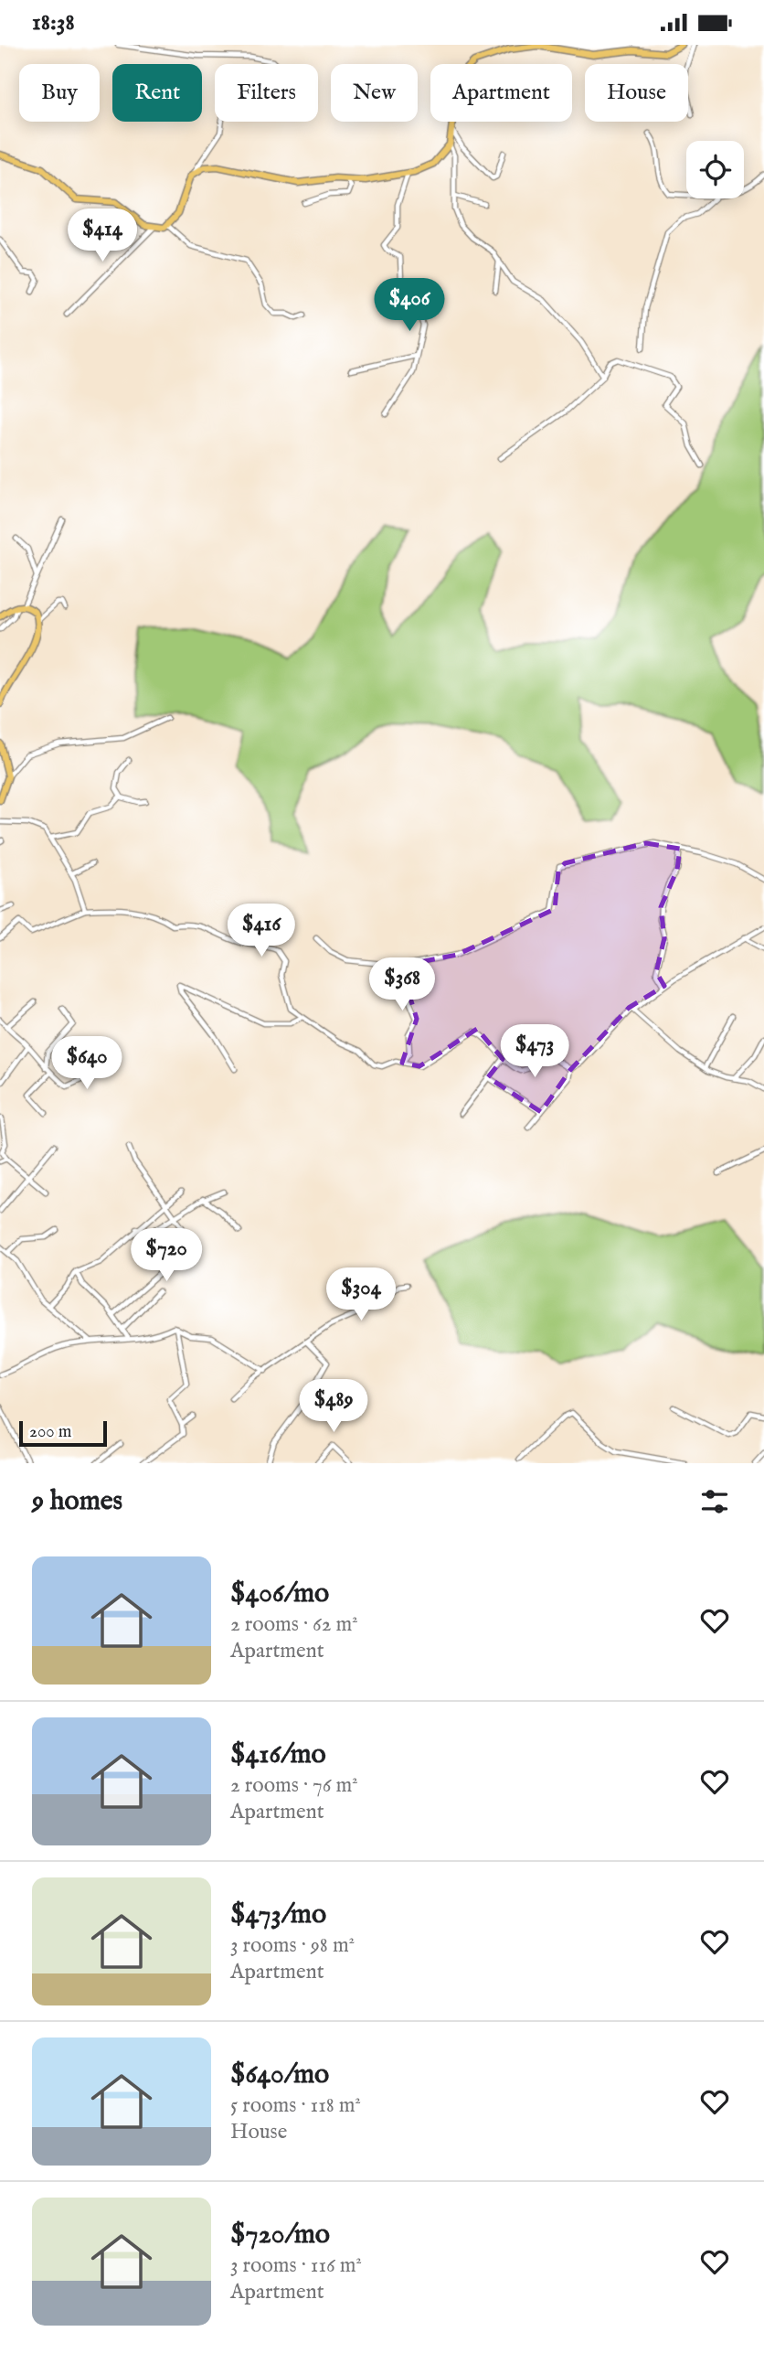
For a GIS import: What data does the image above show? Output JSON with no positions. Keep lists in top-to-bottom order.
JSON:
{
  "scale_bar": "200 m",
  "page": {
    "status": "18:38",
    "chip": [
      "Buy",
      "Rent",
      "Filters",
      "New",
      "Apartment",
      "House"
    ],
    "price": [
      "$414",
      "$406",
      "$416",
      "$368",
      "$473",
      "$640",
      "$720",
      "$304",
      "$489"
    ],
    "scale": "200 m",
    "heading": "9 homes",
    "list": [
      {
        "name": "$406/mo",
        "note": "2 rooms · 62 m² · Apartment"
      },
      {
        "name": "$416/mo",
        "note": "2 rooms · 76 m² · Apartment"
      },
      {
        "name": "$473/mo",
        "note": "3 rooms · 98 m² · Apartment"
      },
      {
        "name": "$640/mo",
        "note": "5 rooms · 118 m² · House"
      },
      {
        "name": "$720/mo",
        "note": "3 rooms · 116 m² · Apartment"
      }
    ]
  }
}
